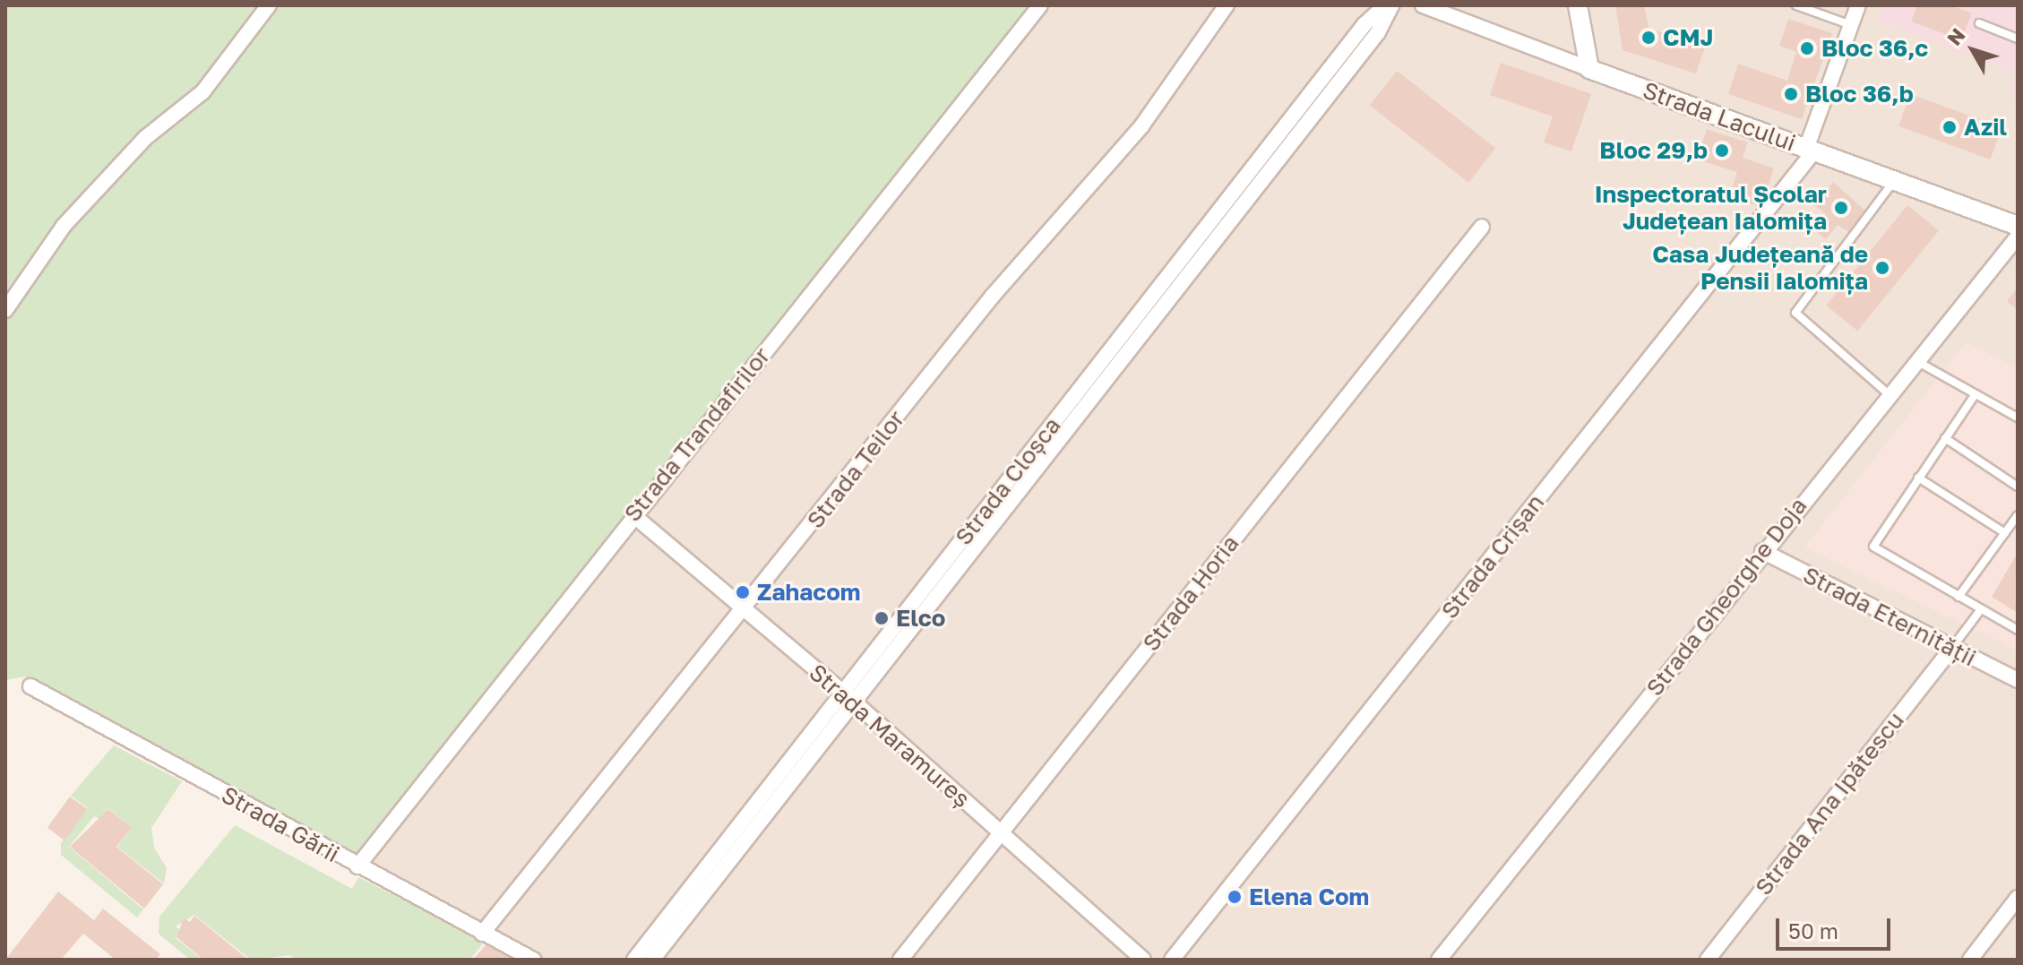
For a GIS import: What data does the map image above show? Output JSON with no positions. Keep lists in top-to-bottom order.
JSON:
{
  "streets": {
    "street": [
      "Strada Lacului",
      "Strada Trandafirilor",
      "Strada Teilor",
      "Strada Cloșca",
      "Strada Crișan",
      "Strada Horia",
      "Strada Gheorghe Doja",
      "Strada Eternității",
      "Strada Maramureș",
      "Strada Ana Ipătescu",
      "Strada Gării"
    ]
  },
  "crossings": [
    ["Strada Lacului", "Strada Crișan"],
    ["Strada Trandafirilor", "Strada Maramureș"],
    ["Strada Trandafirilor", "Strada Gării"],
    ["Strada Teilor", "Strada Maramureș"],
    ["Strada Teilor", "Strada Gării"],
    ["Strada Cloșca", "Strada Maramureș"],
    ["Strada Horia", "Strada Maramureș"],
    ["Strada Gheorghe Doja", "Strada Eternității"],
    ["Strada Eternității", "Strada Ana Ipătescu"]
  ],
  "places": [
    "CMJ",
    "Bloc 36,c",
    "Bloc 36,b",
    "Azil",
    "Bloc 29,b",
    "Inspectoratul Școlar Județean Ialomița",
    "Casa Județeană de Pensii Ialomița",
    "Zahacom",
    "Elco",
    "Elena Com"
  ],
  "scale_bar": "50 m",
  "north": "top left"
}
